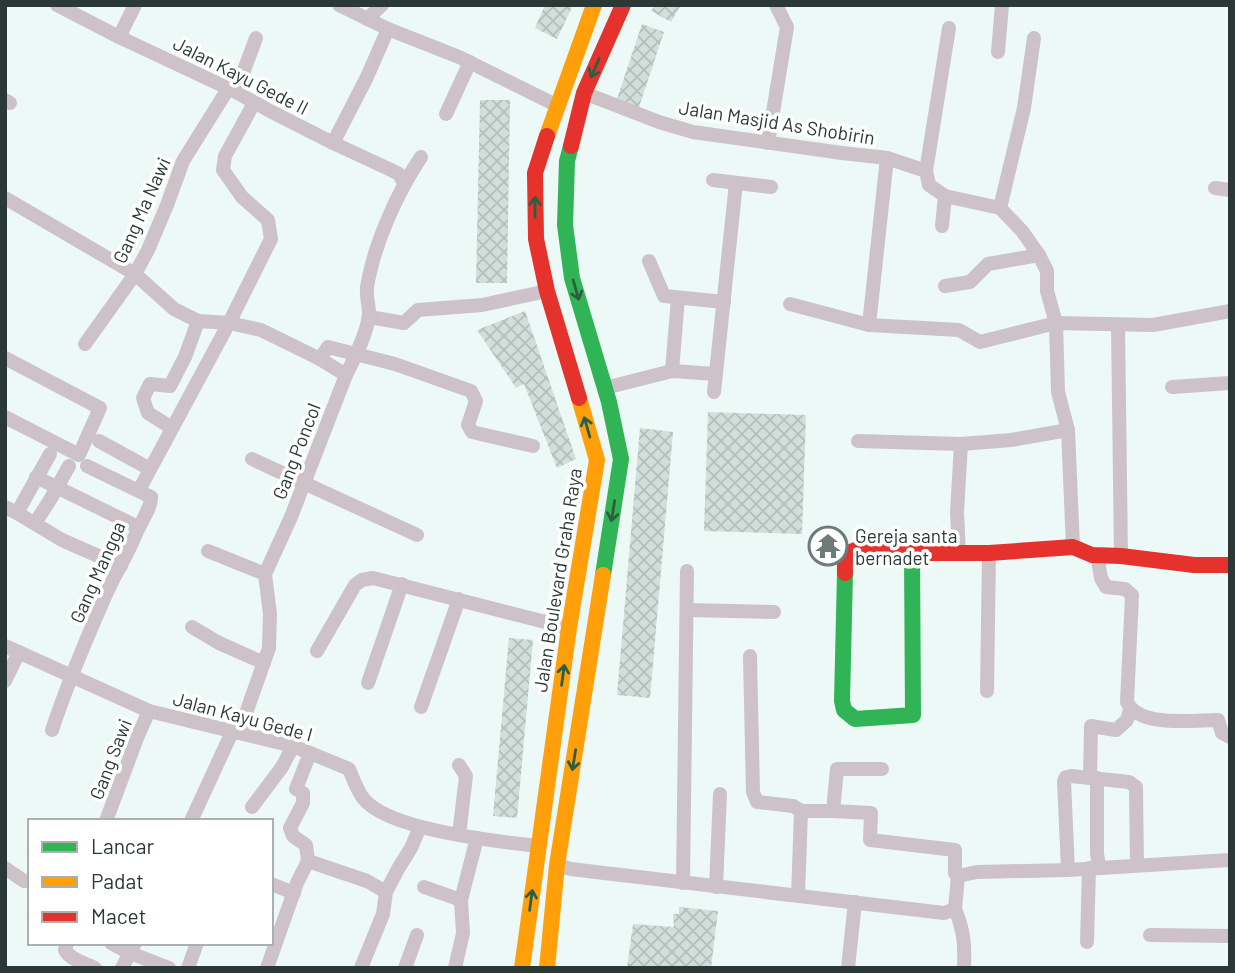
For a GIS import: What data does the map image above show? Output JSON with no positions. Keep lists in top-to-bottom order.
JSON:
{
  "streets": {
    "main road": ["Jalan Boulevard Graha Raya"],
    "street": [
      "Jalan Kayu Gede II",
      "Jalan Masjid As Shobirin",
      "Gang Ma Nawi",
      "Gang Poncol",
      "Gang Mangga",
      "Jalan Kayu Gede I",
      "Gang Sawi"
    ]
  },
  "crossings": [
    ["Jalan Kayu Gede II", "Gang Ma Nawi"],
    ["Jalan Kayu Gede II", "Gang Poncol"],
    ["Gang Mangga", "Jalan Kayu Gede I"],
    ["Jalan Boulevard Graha Raya", "Jalan Kayu Gede I"],
    ["Jalan Kayu Gede I", "Gang Sawi"]
  ],
  "places": {
    "temple": ["Gereja santa bernadet"]
  },
  "legend": ["Lancar", "Padat", "Macet"]
}
